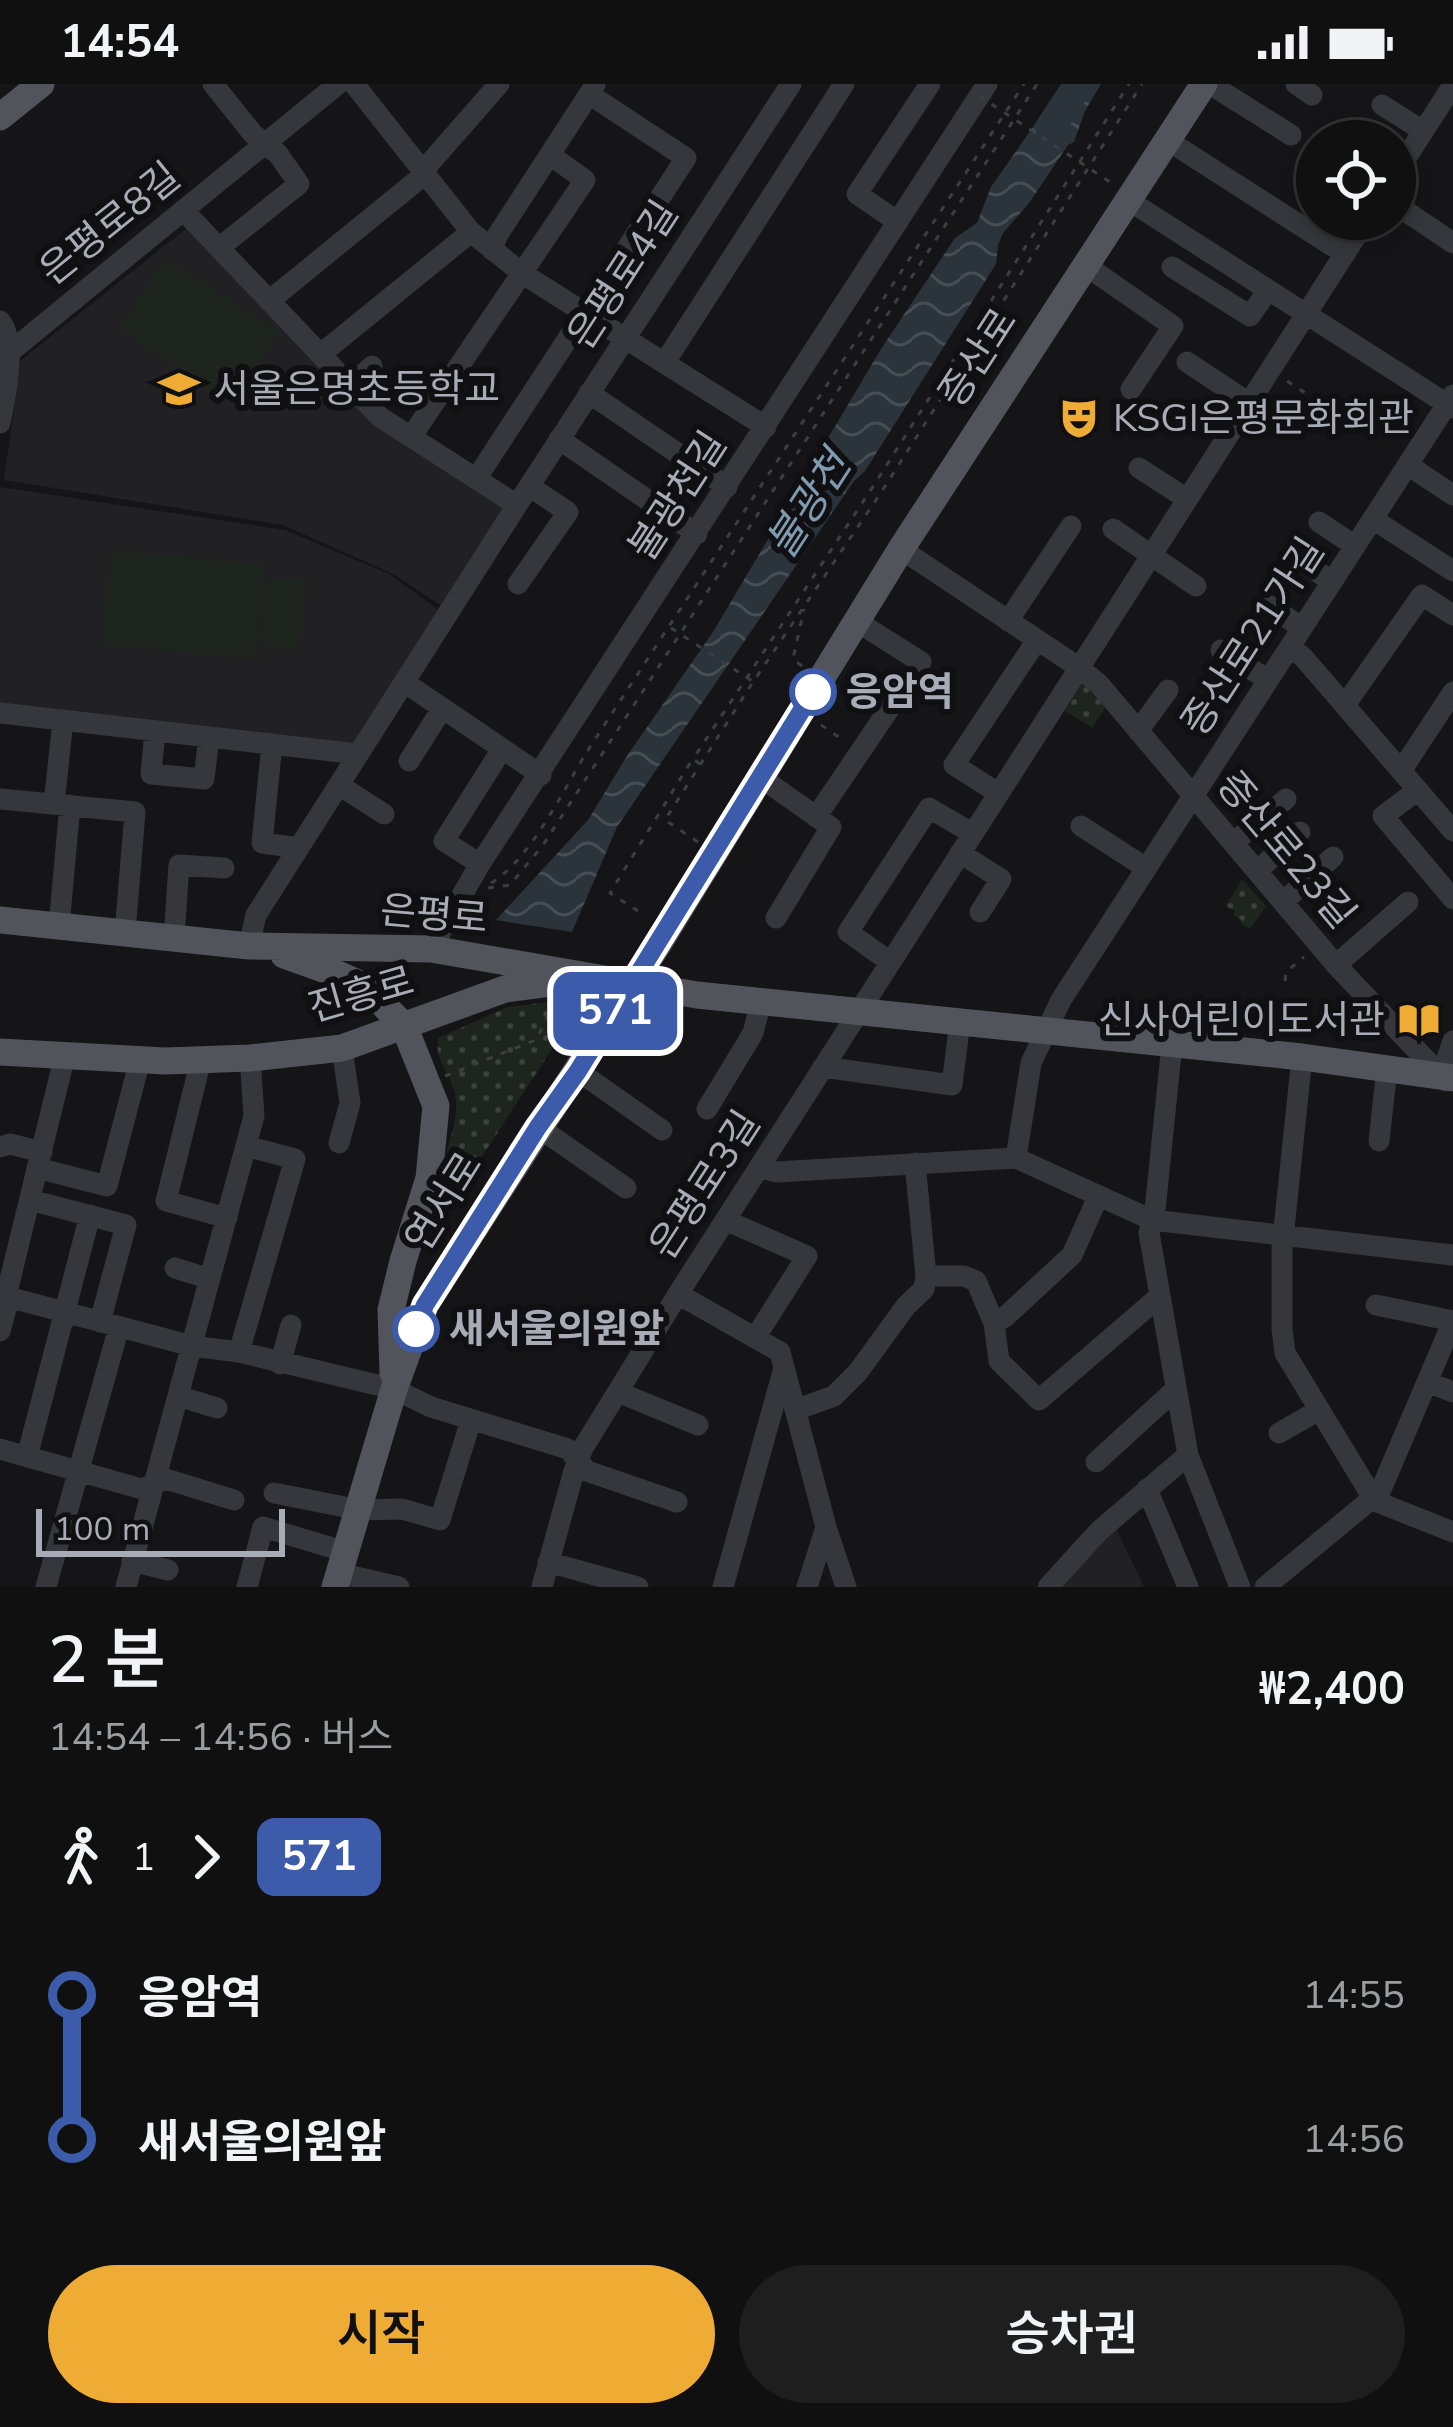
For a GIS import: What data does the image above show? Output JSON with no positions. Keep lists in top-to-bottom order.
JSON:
{
  "streets": {
    "main road": [
      "증산로",
      "은평로",
      "진흥로",
      "연서로"
    ],
    "street": [
      "은평로8길",
      "은평로4길",
      "불광천길",
      "증산로21가길",
      "증산로23길",
      "은평로3길"
    ]
  },
  "crossings": [
    ["은평로4길", "은평로"],
    ["증산로", "증산로23길"],
    ["증산로", "은평로"],
    ["증산로", "진흥로"],
    ["증산로", "연서로"],
    ["불광천길", "은평로"],
    ["증산로21가길", "증산로23길"],
    ["증산로23길", "은평로"],
    ["은평로", "진흥로"],
    ["은평로", "은평로3길"],
    ["은평로", "연서로"],
    ["진흥로", "연서로"]
  ],
  "water": ["불광천"],
  "places": {
    "school or university": ["서울은명초등학교"],
    "theatre": ["KSGI은평문화회관"],
    "other": ["응암역", "새서울의원앞"],
    "library": ["신사어린이도서관"]
  },
  "lines": ["bus line 571"],
  "scale_bar": "100 m",
  "page": {
    "status": "14:54",
    "on_map": "571",
    "scale": "100 m",
    "heading": ["2 분", "14:54 – 14:56 · 버스", "₩2,400"],
    "legs": ["1", "571"],
    "list": [
      {
        "name": "응암역",
        "value": "14:55"
      },
      {
        "name": "새서울의원앞",
        "value": "14:56"
      }
    ],
    "buttons": ["시작", "승차권"]
  }
}
